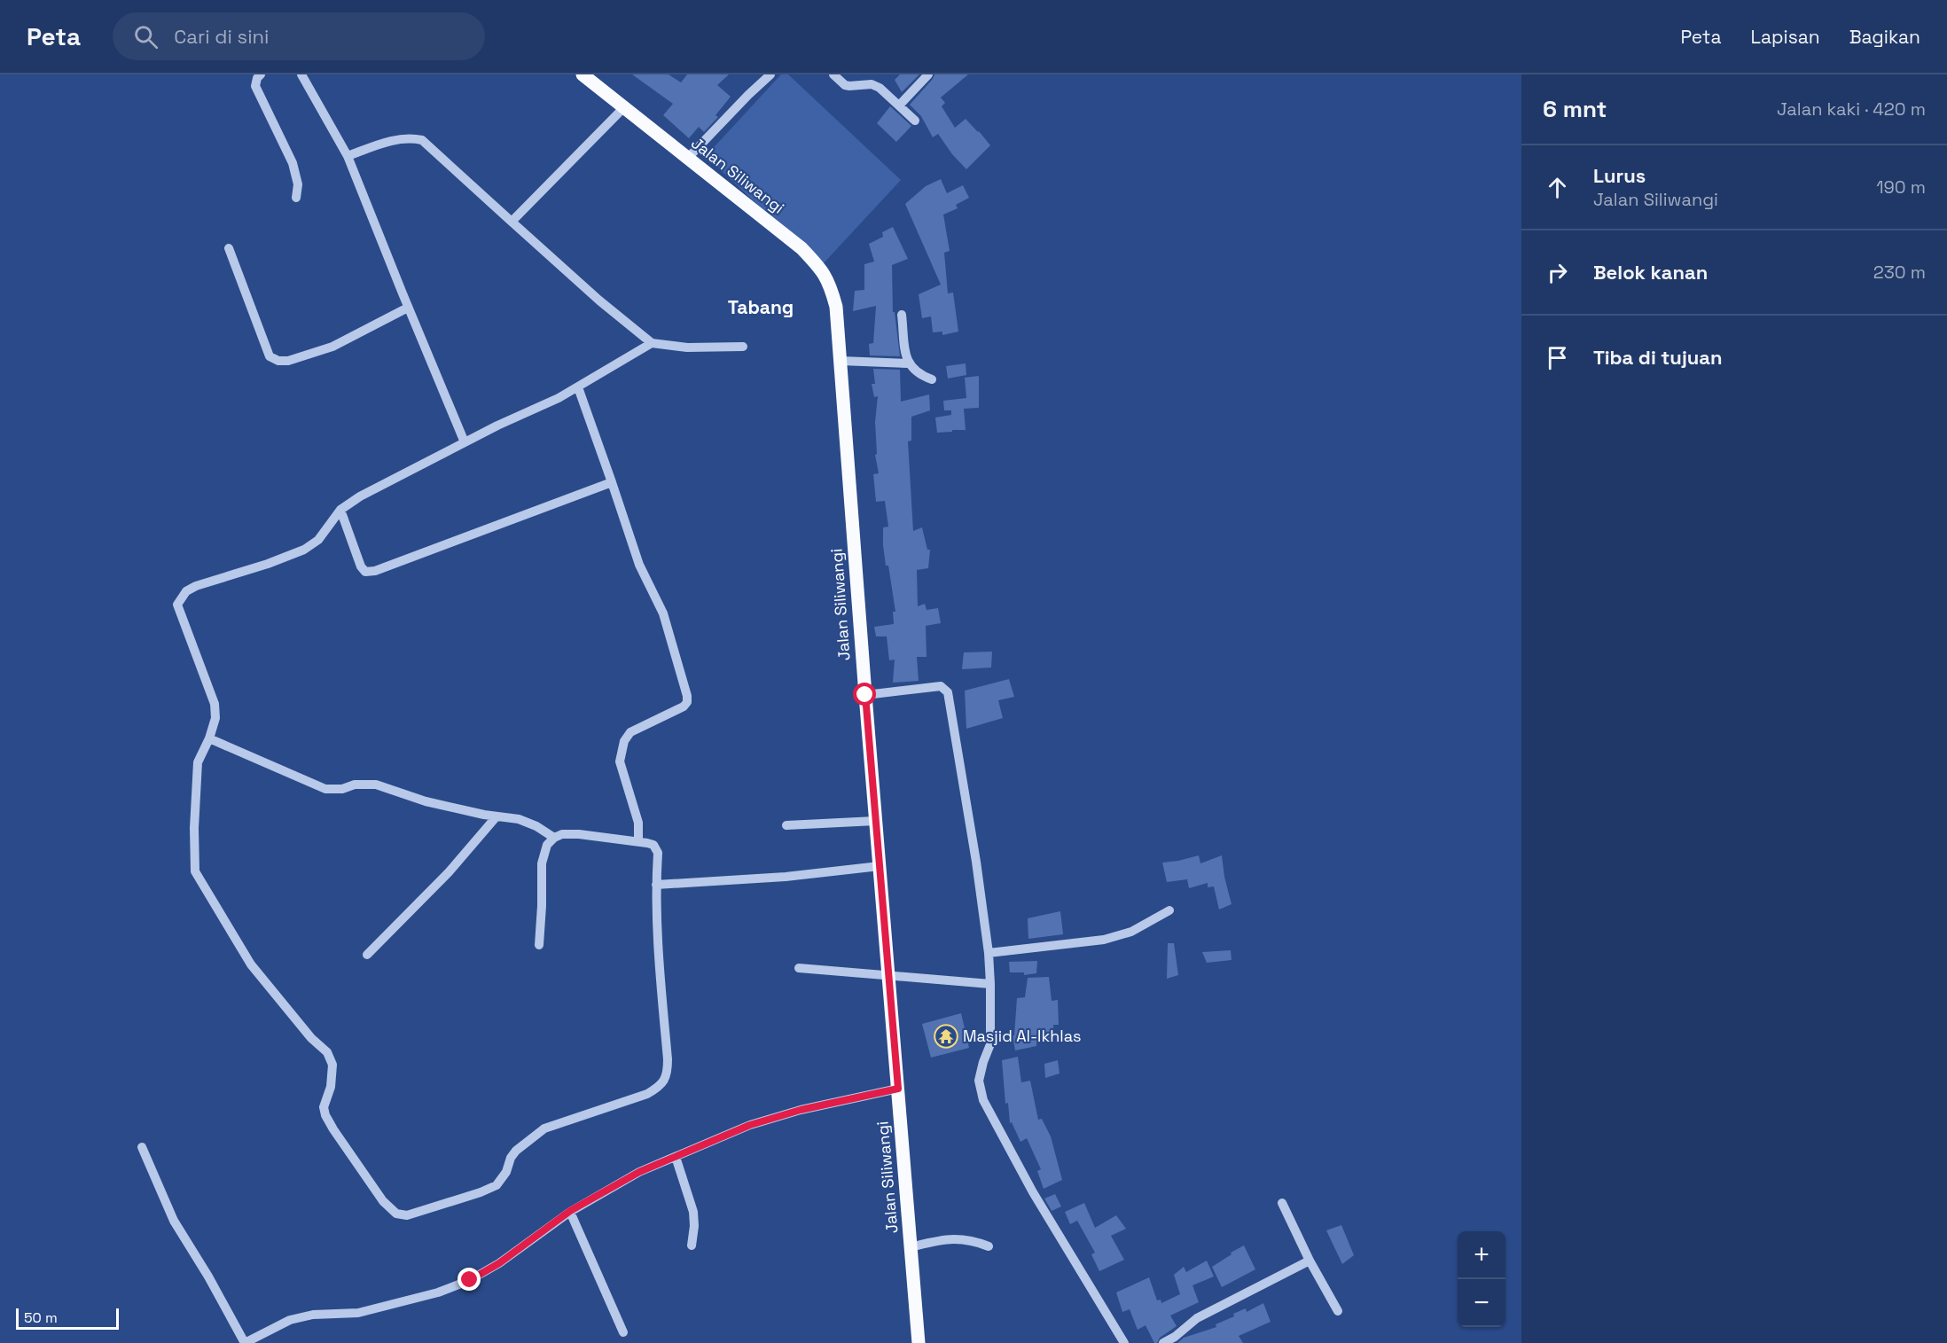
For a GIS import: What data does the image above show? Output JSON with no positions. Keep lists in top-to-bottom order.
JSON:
{
  "streets": {
    "main road": ["Jalan Siliwangi"]
  },
  "districts": ["Tabang"],
  "places": {
    "temple": ["Masjid Al-Ikhlas"]
  },
  "scale_bar": "50 m",
  "page": {
    "header": "Peta",
    "search": "Cari di sini",
    "nav": ["Peta", "Lapisan", "Bagikan"],
    "heading": ["6 mnt", "Jalan kaki · 420 m"],
    "list": [
      ["Lurus", "Jalan Siliwangi", "190 m"],
      ["Belok kanan", "230 m"],
      "Tiba di tujuan"
    ],
    "map_buttons": ["+", "−"],
    "scale": "50 m"
  }
}
